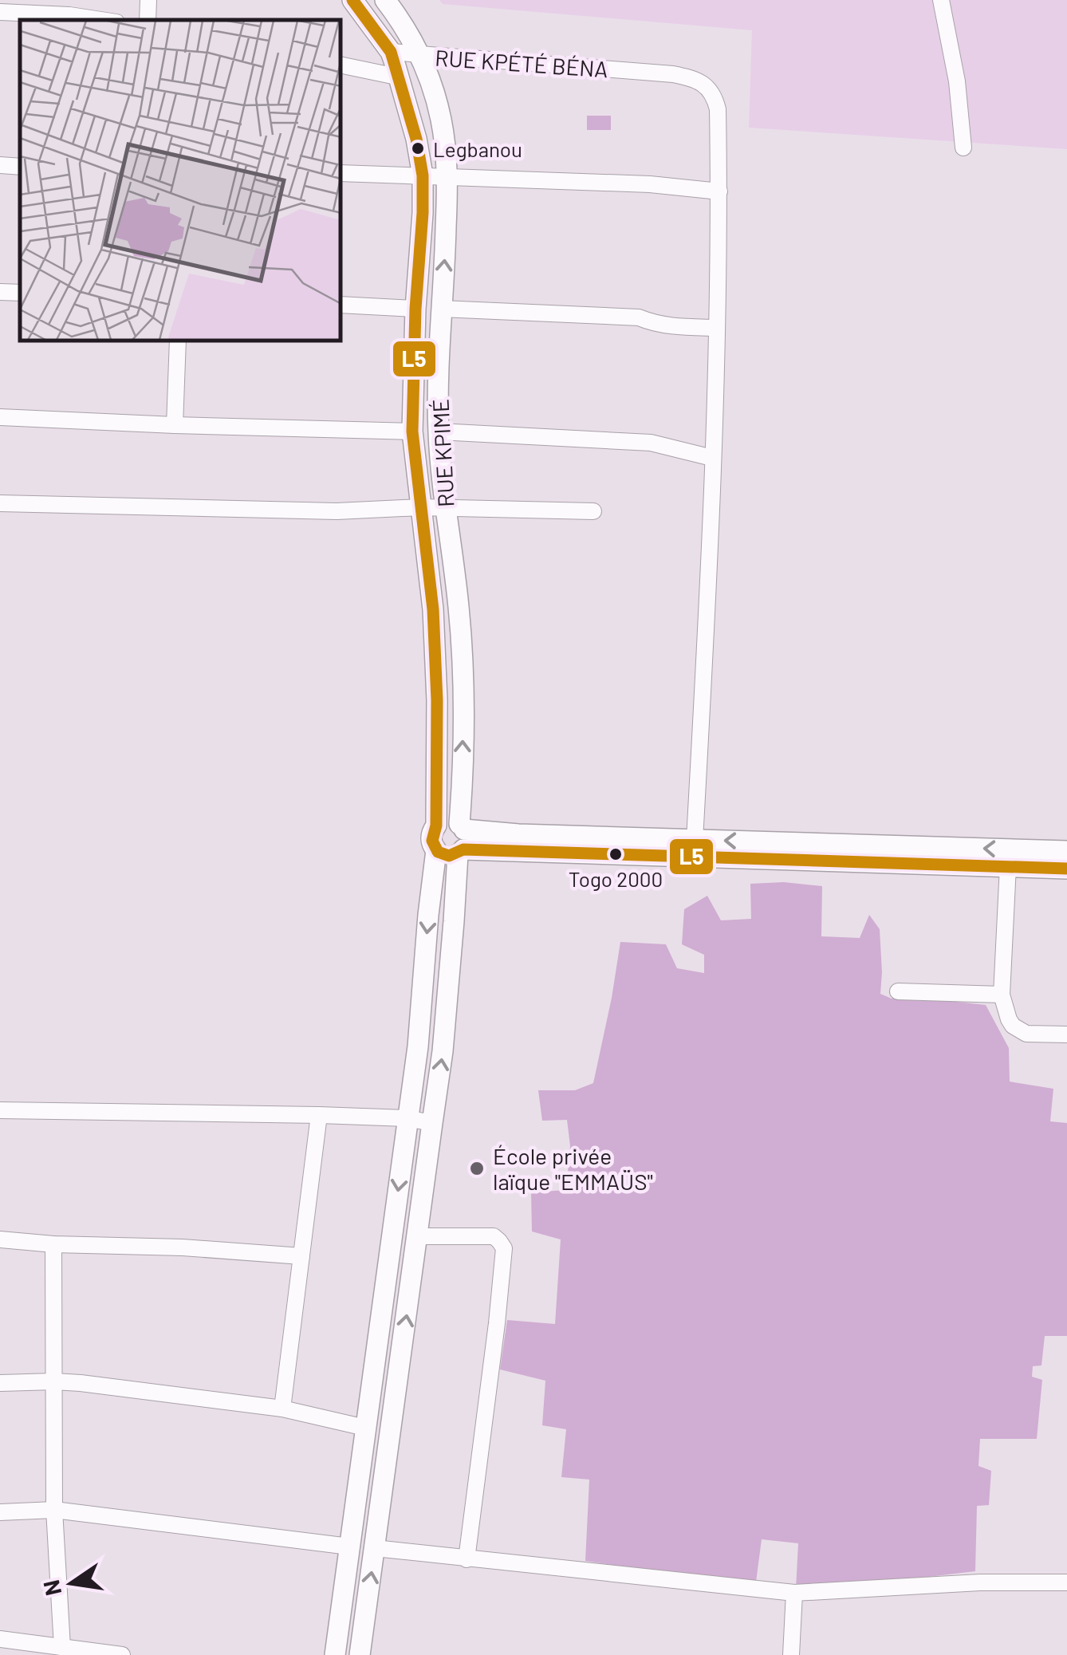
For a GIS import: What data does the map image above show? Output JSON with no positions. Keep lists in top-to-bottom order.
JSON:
{
  "streets": {
    "main road": ["RUE KPIMÉ"],
    "street": ["RUE KPÉTÉ BÉNA"]
  },
  "crossings": [
    ["RUE KPÉTÉ BÉNA", "RUE KPIMÉ"]
  ],
  "places": ["Legbanou", "Togo 2000", "École privée laïque \"EMMAÜS\""],
  "lines": ["transit line L5"],
  "north": "left"
}
